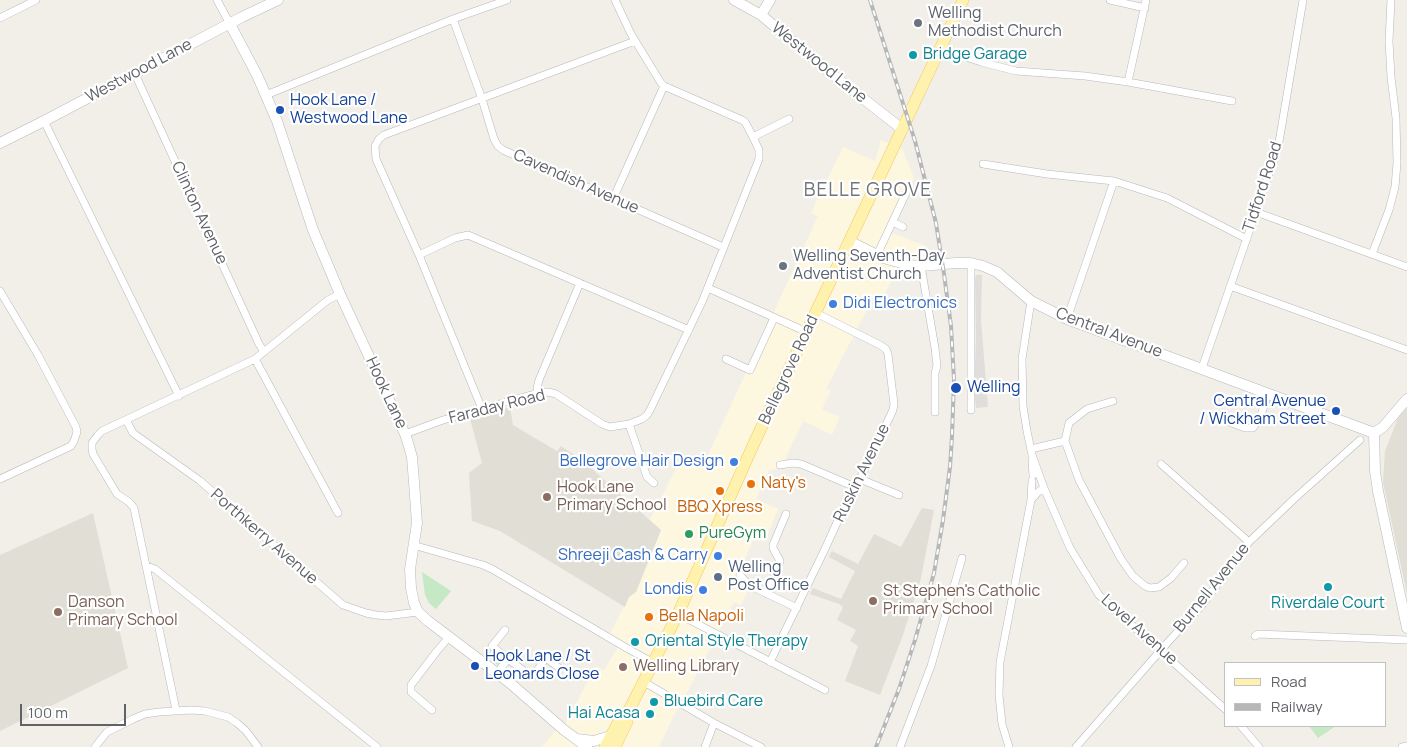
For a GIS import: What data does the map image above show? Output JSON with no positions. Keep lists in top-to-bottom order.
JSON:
{
  "streets": {
    "main road": ["Bellegrove Road"],
    "street": [
      "Westwood Lane",
      "Cavendish Avenue",
      "Tidford Road",
      "Clinton Avenue",
      "Central Avenue",
      "Hook Lane",
      "Faraday Road",
      "Ruskin Avenue",
      "Porthkerry Avenue",
      "Burnell Avenue",
      "Lovel Avenue"
    ]
  },
  "crossings": [
    ["Westwood Lane", "Clinton Avenue"],
    ["Westwood Lane", "Bellegrove Road"],
    ["Westwood Lane", "Hook Lane"],
    ["Tidford Road", "Central Avenue"],
    ["Central Avenue", "Bellegrove Road"],
    ["Central Avenue", "Lovel Avenue"],
    ["Bellegrove Road", "Ruskin Avenue"],
    ["Hook Lane", "Faraday Road"],
    ["Hook Lane", "Porthkerry Avenue"],
    ["Burnell Avenue", "Lovel Avenue"]
  ],
  "districts": ["BELLE GROVE"],
  "places": [
    "Welling Methodist Church",
    "Bridge Garage",
    "Hook Lane / Westwood Lane",
    "Welling Seventh-Day Adventist Church",
    "Didi Electronics",
    "Welling",
    "Central Avenue / Wickham Street",
    "Bellegrove Hair Design",
    "Naty's",
    "BBQ Xpress",
    "Hook Lane Primary School",
    "PureGym",
    "Shreeji Cash & Carry",
    "Welling Post Office",
    "Riverdale Court",
    "Londis",
    "St Stephen's Catholic Primary School",
    "Danson Primary School",
    "Bella Napoli",
    "Oriental Style Therapy",
    "Hook Lane / St Leonards Close",
    "Welling Library",
    "Bluebird Care",
    "Hai Acasa"
  ],
  "legend": ["Road", "Railway"],
  "scale_bar": "100 m"
}
